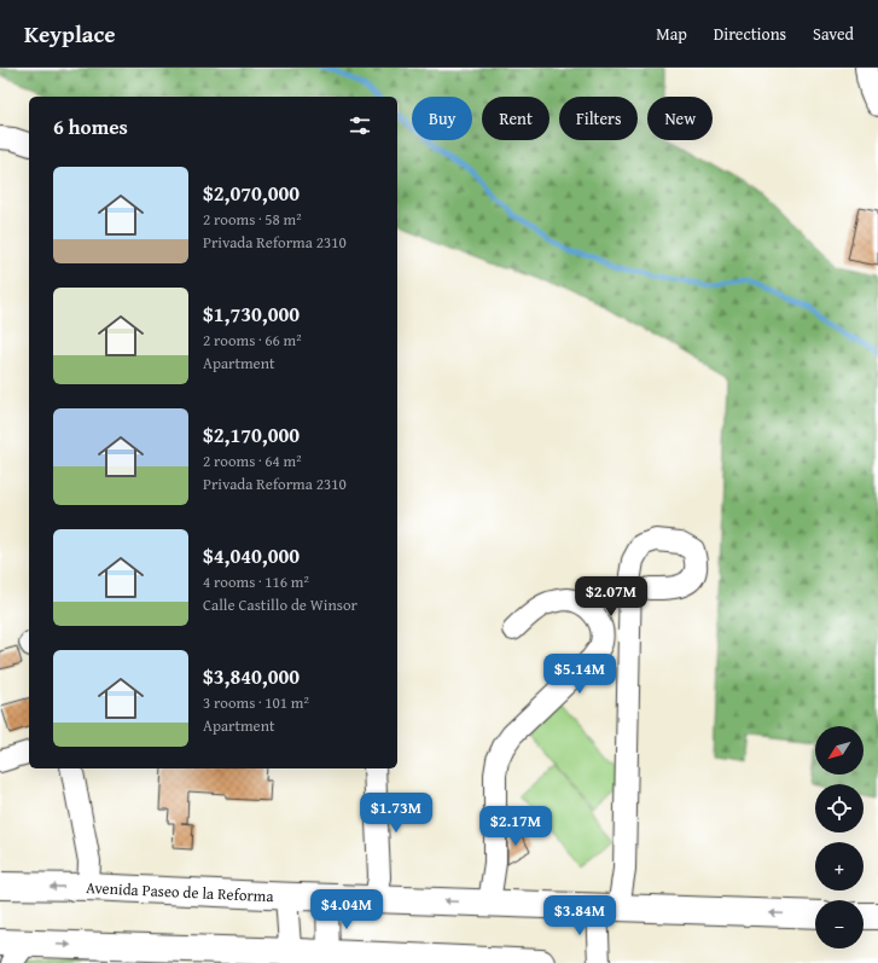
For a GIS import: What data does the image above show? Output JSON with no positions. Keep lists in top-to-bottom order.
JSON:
{
  "streets": {
    "main road": ["Avenida Paseo de la Reforma"]
  },
  "north": "bottom left",
  "page": {
    "header": "Keyplace",
    "nav": ["Map", "Directions", "Saved"],
    "chip": [
      "Buy",
      "Rent",
      "Filters",
      "New"
    ],
    "heading": "6 homes",
    "list": [
      {
        "name": "$2,070,000",
        "note": "2 rooms · 58 m² · Privada Reforma 2310"
      },
      {
        "name": "$1,730,000",
        "note": "2 rooms · 66 m² · Apartment"
      },
      {
        "name": "$2,170,000",
        "note": "2 rooms · 64 m² · Privada Reforma 2310"
      },
      {
        "name": "$4,040,000",
        "note": "4 rooms · 116 m² · Calle Castillo de Winsor"
      },
      {
        "name": "$3,840,000",
        "note": "3 rooms · 101 m² · Apartment"
      }
    ],
    "price": [
      "$2.07M",
      "$5.14M",
      "$1.73M",
      "$2.17M",
      "$4.04M",
      "$3.84M"
    ],
    "map_buttons": ["+", "−"]
  }
}
